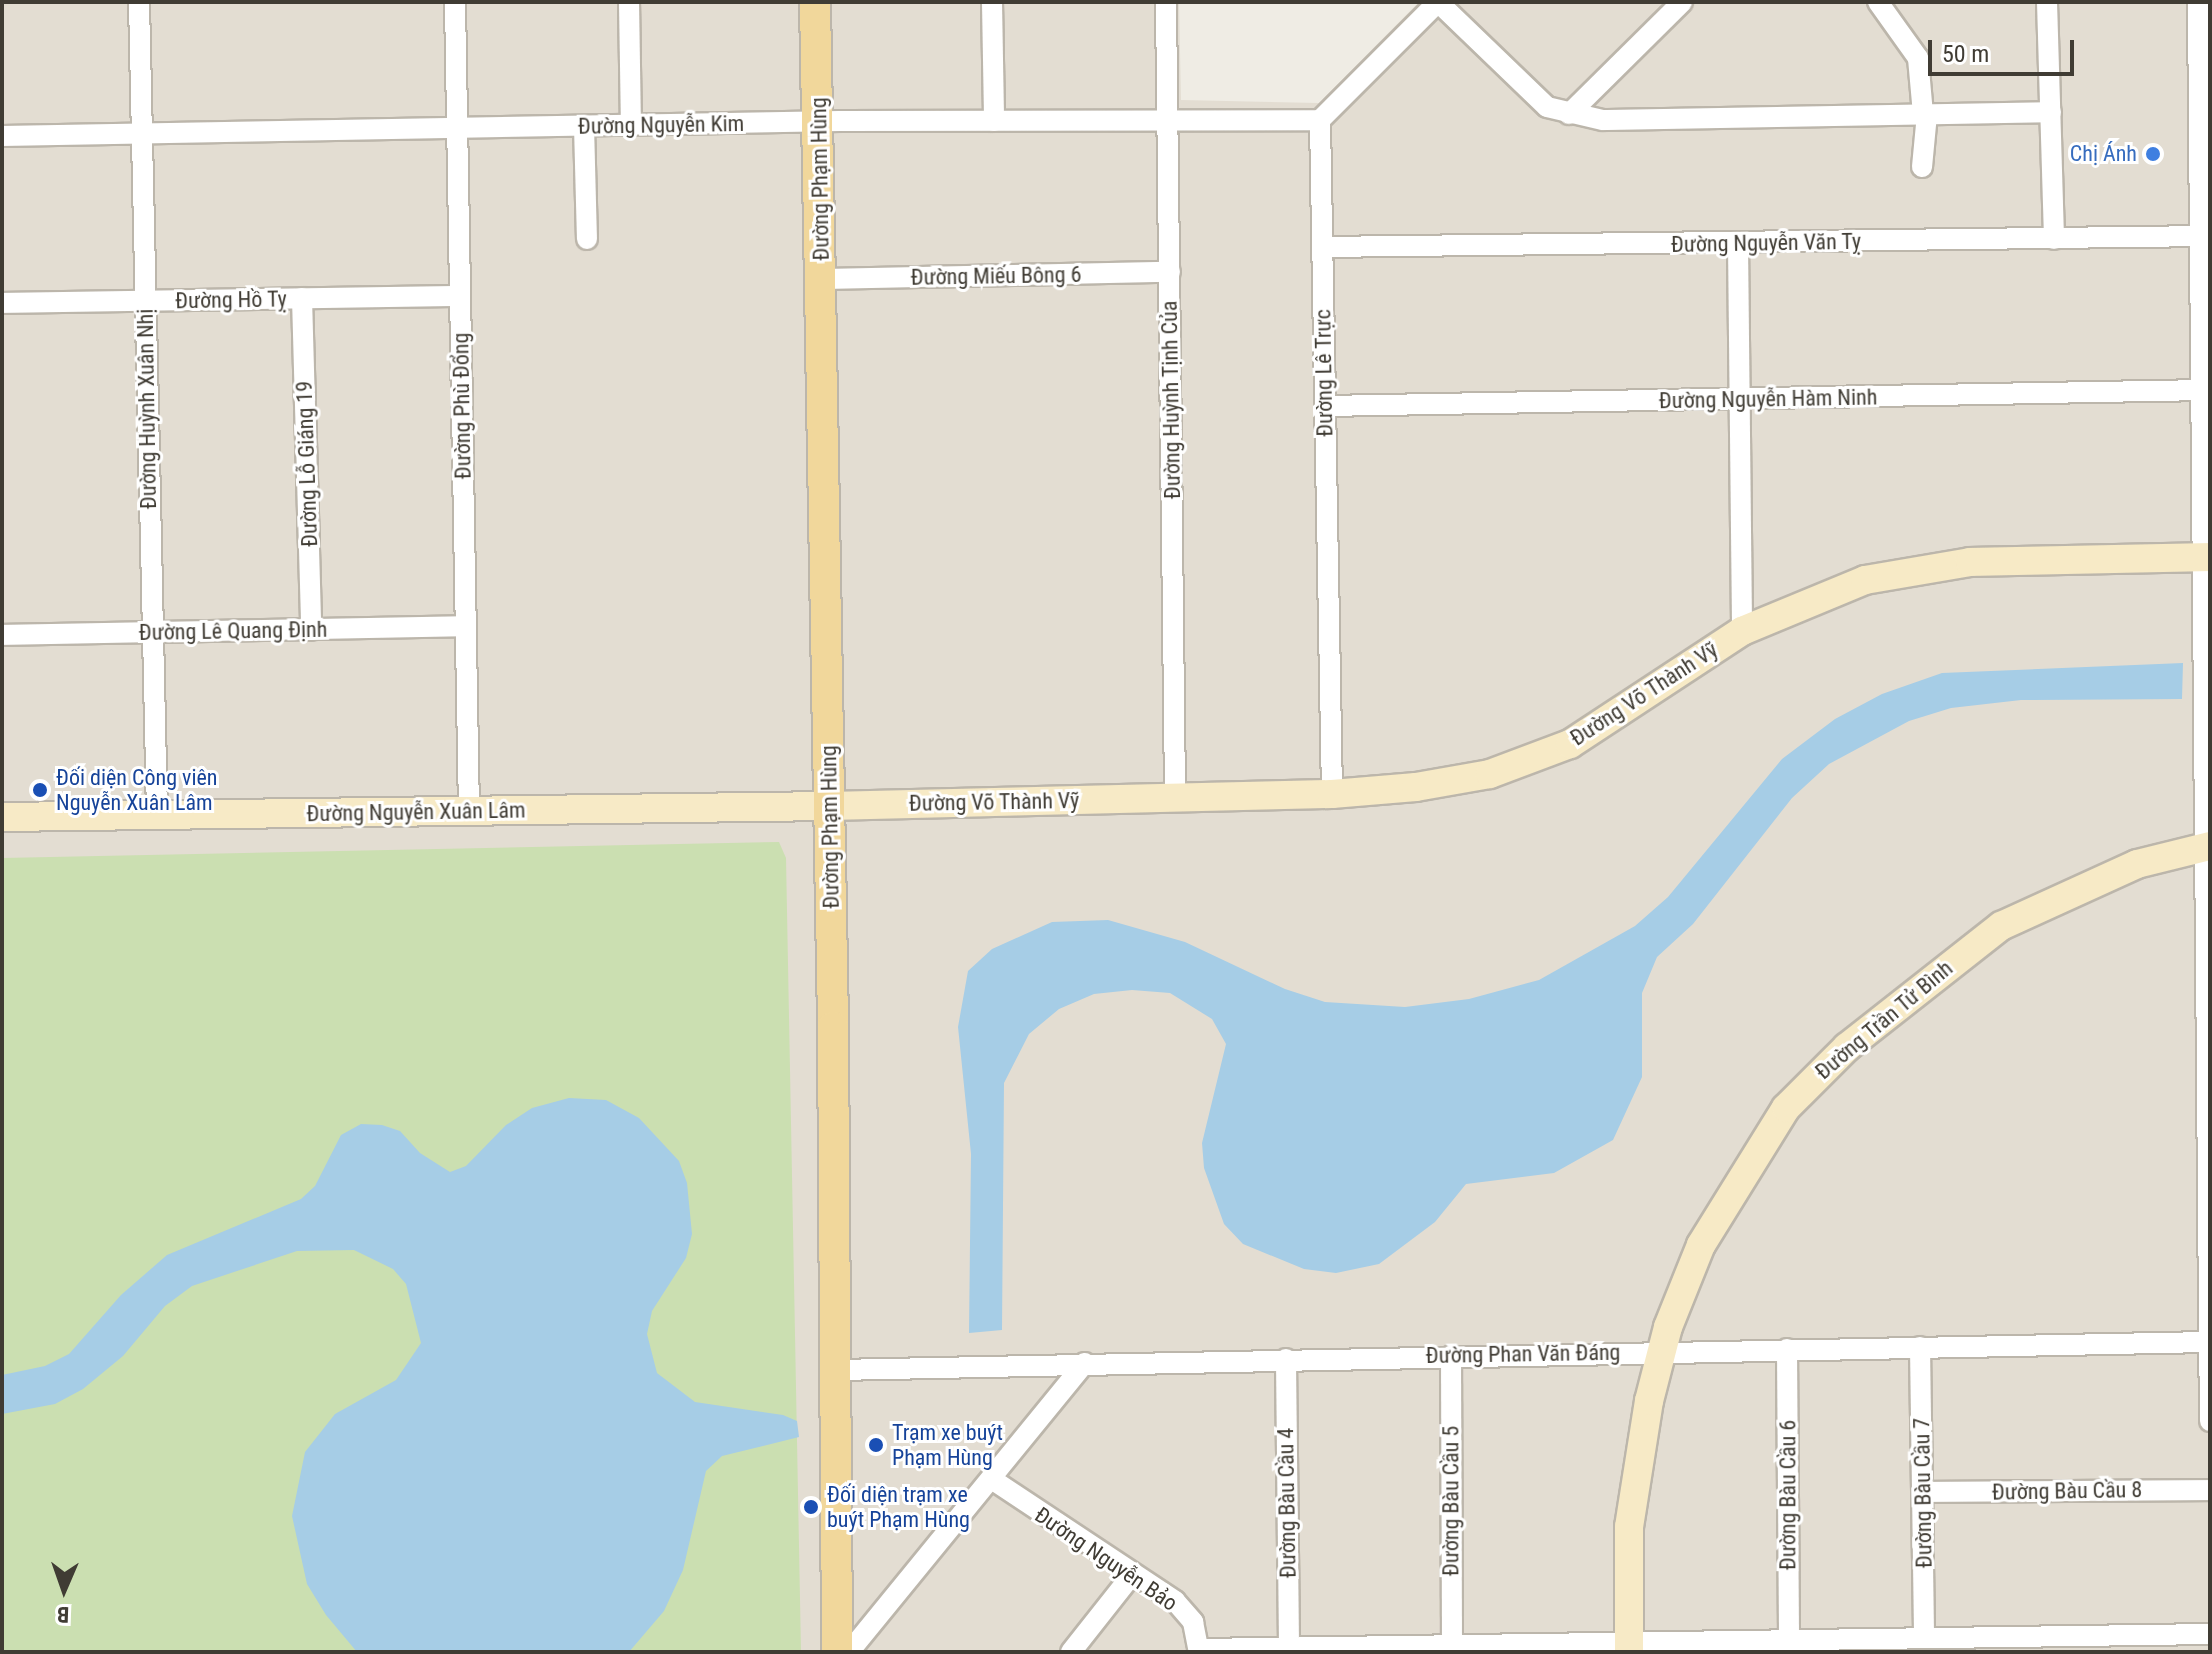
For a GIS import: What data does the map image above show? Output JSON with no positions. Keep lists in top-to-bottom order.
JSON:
{
  "streets": {
    "main road": ["Đường Phạm Hùng"],
    "street": [
      "Đường Nguyễn Kim",
      "Đường Nguyễn Văn Tỵ",
      "Đường Miếu Bông 6",
      "Đường Hồ Tỵ",
      "Đường Lê Trực",
      "Đường Nguyễn Hàm Ninh",
      "Đường Huỳnh Tịnh Của",
      "Đường Phù Đổng",
      "Đường Huỳnh Xuân Nhị",
      "Đường Lỗ Giáng 19",
      "Đường Lê Quang Định",
      "Đường Võ Thành Vỹ",
      "Đường Nguyễn Xuân Lâm",
      "Đường Trần Tử Bình",
      "Đường Phan Văn Đáng",
      "Đường Bàu Cầu 8",
      "Đường Bàu Cầu 7",
      "Đường Bàu Cầu 6",
      "Đường Bàu Cầu 5",
      "Đường Bàu Cầu 4",
      "Đường Nguyễn Bảo"
    ]
  },
  "crossings": [
    ["Đường Nguyễn Kim", "Đường Phạm Hùng"],
    ["Đường Nguyễn Kim", "Đường Lê Trực"],
    ["Đường Nguyễn Kim", "Đường Huỳnh Tịnh Của"],
    ["Đường Nguyễn Kim", "Đường Phù Đổng"],
    ["Đường Nguyễn Kim", "Đường Huỳnh Xuân Nhị"],
    ["Đường Phạm Hùng", "Đường Miếu Bông 6"],
    ["Đường Phạm Hùng", "Đường Võ Thành Vỹ"],
    ["Đường Phạm Hùng", "Đường Nguyễn Xuân Lâm"],
    ["Đường Phạm Hùng", "Đường Phan Văn Đáng"],
    ["Đường Nguyễn Văn Tỵ", "Đường Lê Trực"],
    ["Đường Miếu Bông 6", "Đường Huỳnh Tịnh Của"],
    ["Đường Hồ Tỵ", "Đường Phù Đổng"],
    ["Đường Hồ Tỵ", "Đường Huỳnh Xuân Nhị"],
    ["Đường Hồ Tỵ", "Đường Lỗ Giáng 19"],
    ["Đường Lê Trực", "Đường Nguyễn Hàm Ninh"],
    ["Đường Lê Trực", "Đường Võ Thành Vỹ"],
    ["Đường Huỳnh Tịnh Của", "Đường Võ Thành Vỹ"],
    ["Đường Phù Đổng", "Đường Lê Quang Định"],
    ["Đường Phù Đổng", "Đường Nguyễn Xuân Lâm"],
    ["Đường Huỳnh Xuân Nhị", "Đường Lê Quang Định"],
    ["Đường Huỳnh Xuân Nhị", "Đường Nguyễn Xuân Lâm"],
    ["Đường Lỗ Giáng 19", "Đường Lê Quang Định"],
    ["Đường Võ Thành Vỹ", "Đường Nguyễn Xuân Lâm"],
    ["Đường Trần Tử Bình", "Đường Phan Văn Đáng"],
    ["Đường Phan Văn Đáng", "Đường Bàu Cầu 7"],
    ["Đường Phan Văn Đáng", "Đường Bàu Cầu 6"],
    ["Đường Phan Văn Đáng", "Đường Bàu Cầu 5"],
    ["Đường Phan Văn Đáng", "Đường Bàu Cầu 4"],
    ["Đường Bàu Cầu 8", "Đường Bàu Cầu 7"]
  ],
  "places": [
    "Chị Ánh",
    "Đối diện Công viên Nguyễn Xuân Lâm",
    "Trạm xe buýt Phạm Hùng",
    "Đối diện trạm xe buýt Phạm Hùng"
  ],
  "scale_bar": "50 m",
  "north": "bottom"
}
